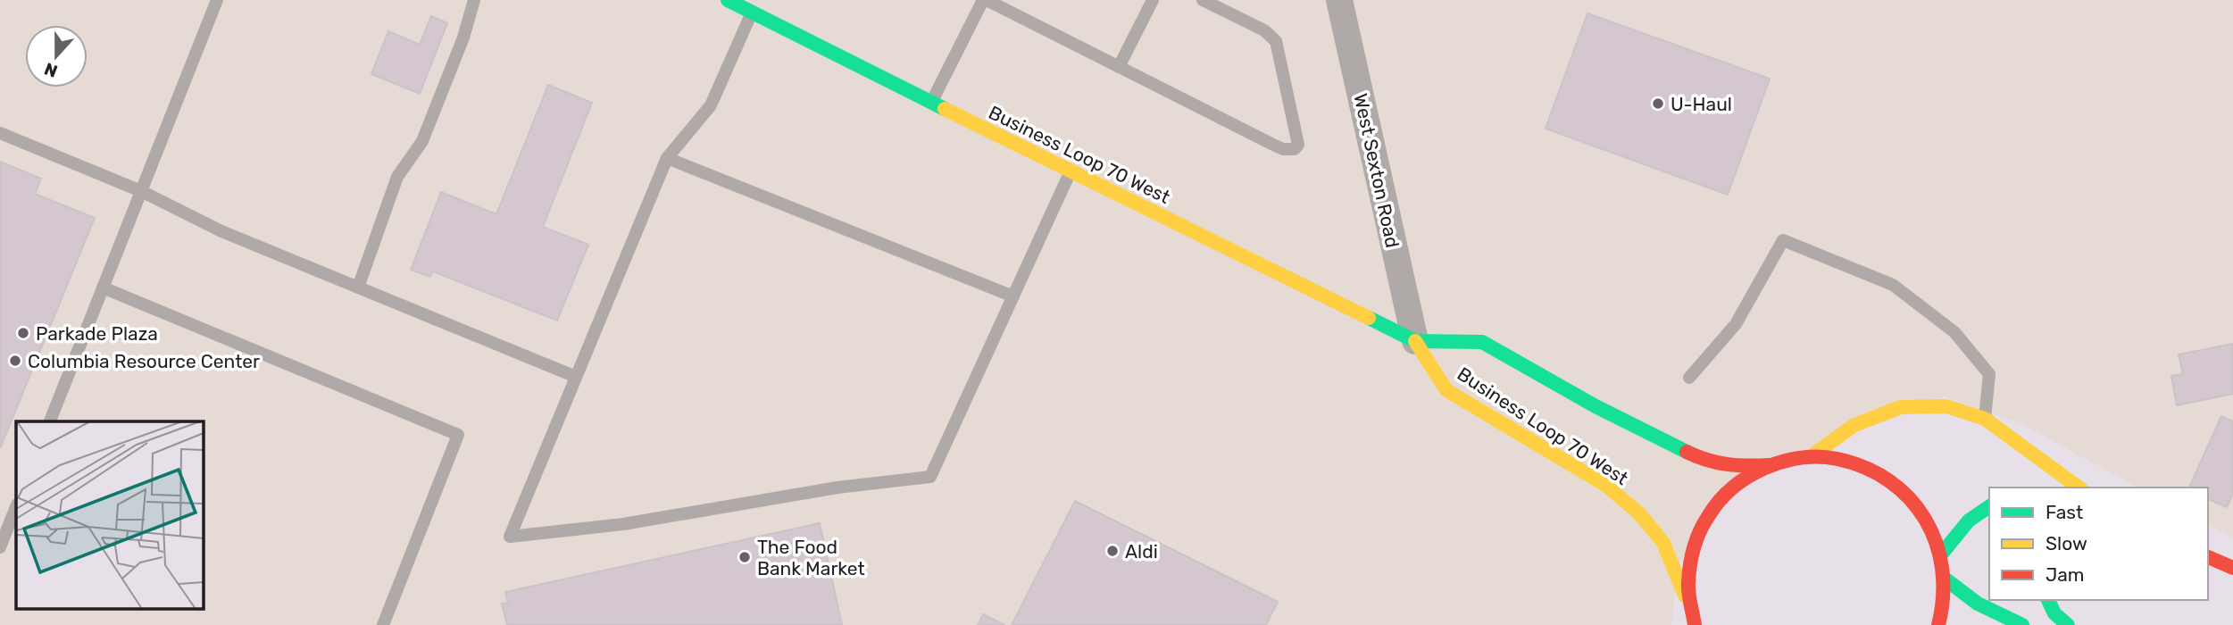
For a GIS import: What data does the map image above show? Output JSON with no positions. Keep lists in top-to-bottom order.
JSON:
{
  "streets": {
    "main road": ["Business Loop 70 West"],
    "street": ["West Sexton Road"]
  },
  "crossings": [
    ["Business Loop 70 West", "West Sexton Road"]
  ],
  "places": [
    "U-Haul",
    "Parkade Plaza",
    "Columbia Resource Center",
    "Aldi",
    "The Food Bank Market"
  ],
  "legend": ["Fast", "Slow", "Jam"],
  "north": "bottom"
}
